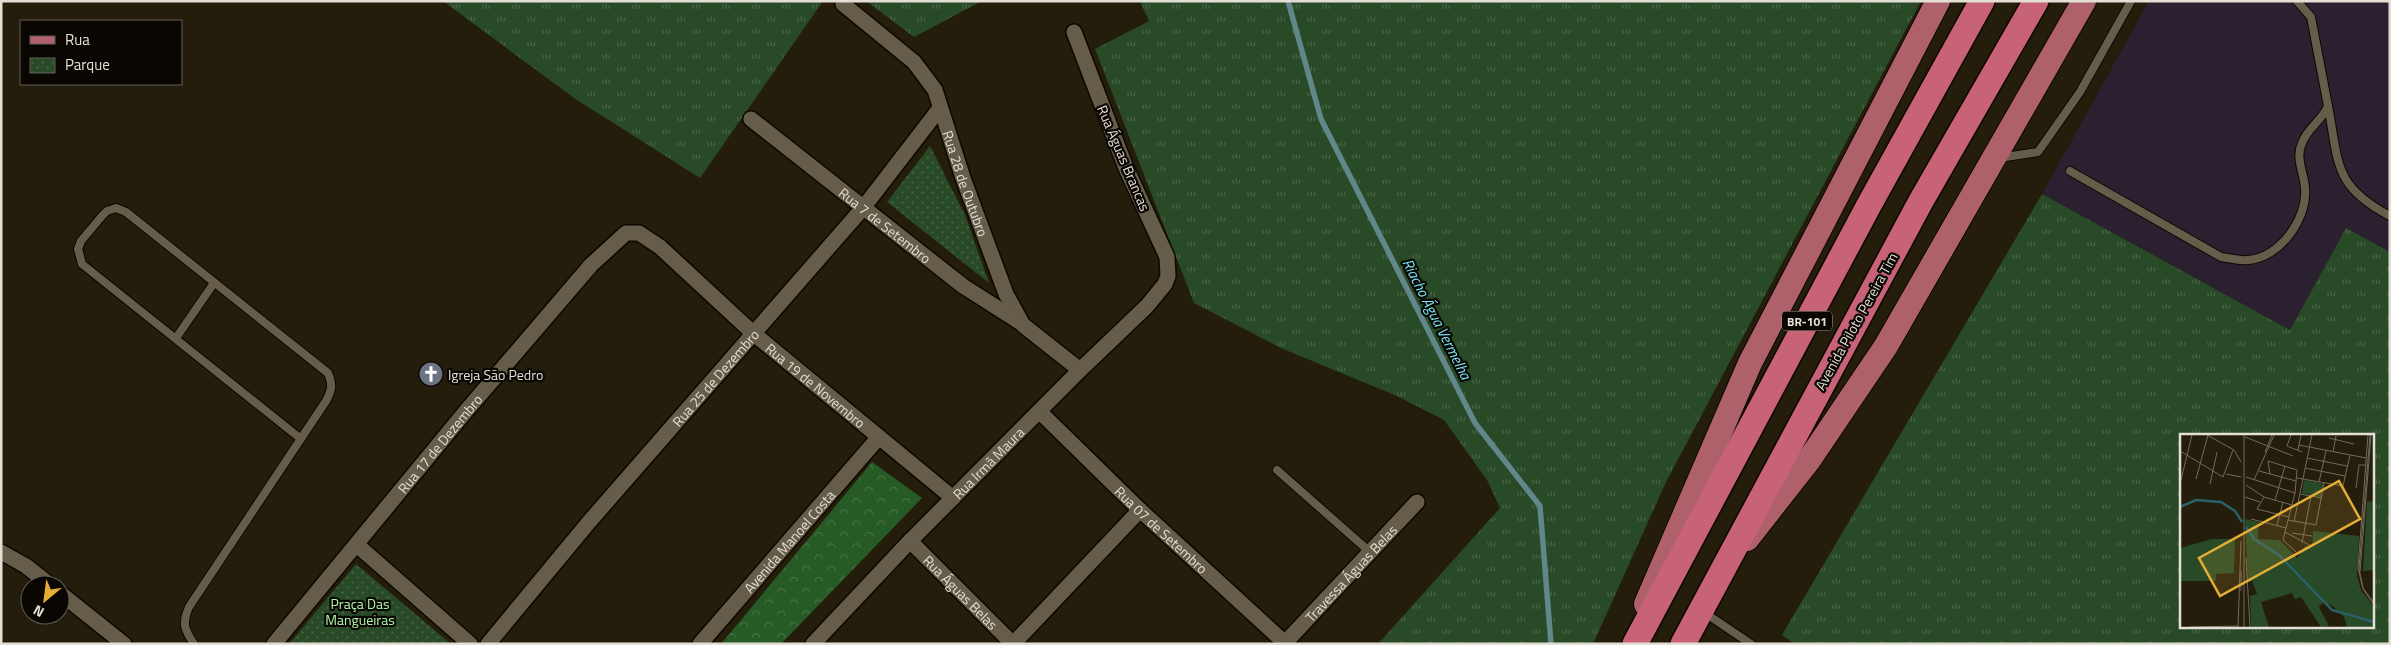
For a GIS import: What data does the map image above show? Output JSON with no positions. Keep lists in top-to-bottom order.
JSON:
{
  "streets": {
    "highway": ["BR-101", "Avenida Piloto Pereira Tim"],
    "street": [
      "Rua Águas Brancas",
      "Rua 28 de Outubro",
      "Rua 7 de Setembro",
      "Rua 25 de Dezembro",
      "Rua 19 de Novembro",
      "Rua 17 de Dezembro",
      "Rua Irmã Maura",
      "Rua 07 de Setembro",
      "Avenida Manoel Costa",
      "Travessa Águas Belas",
      "Rua Águas Belas"
    ]
  },
  "crossings": [
    ["Rua Águas Brancas", "Rua Irmã Maura"],
    ["Rua 28 de Outubro", "Rua 7 de Setembro"],
    ["Rua 28 de Outubro", "Rua 25 de Dezembro"],
    ["Rua 28 de Outubro", "Rua Irmã Maura"],
    ["Rua 7 de Setembro", "Rua 25 de Dezembro"],
    ["Rua 25 de Dezembro", "Rua 19 de Novembro"],
    ["Rua 19 de Novembro", "Rua 17 de Dezembro"],
    ["Rua 19 de Novembro", "Rua Irmã Maura"],
    ["Rua 19 de Novembro", "Avenida Manoel Costa"],
    ["Rua Irmã Maura", "Rua 07 de Setembro"],
    ["Rua Irmã Maura", "Rua Águas Belas"],
    ["Rua 07 de Setembro", "Travessa Águas Belas"]
  ],
  "water": ["Riacho Água Vermelha"],
  "parks": ["Praça Das Mangueiras"],
  "places": {
    "church": ["Igreja São Pedro"]
  },
  "legend": ["Rua", "Parque"],
  "north": "bottom left"
}
